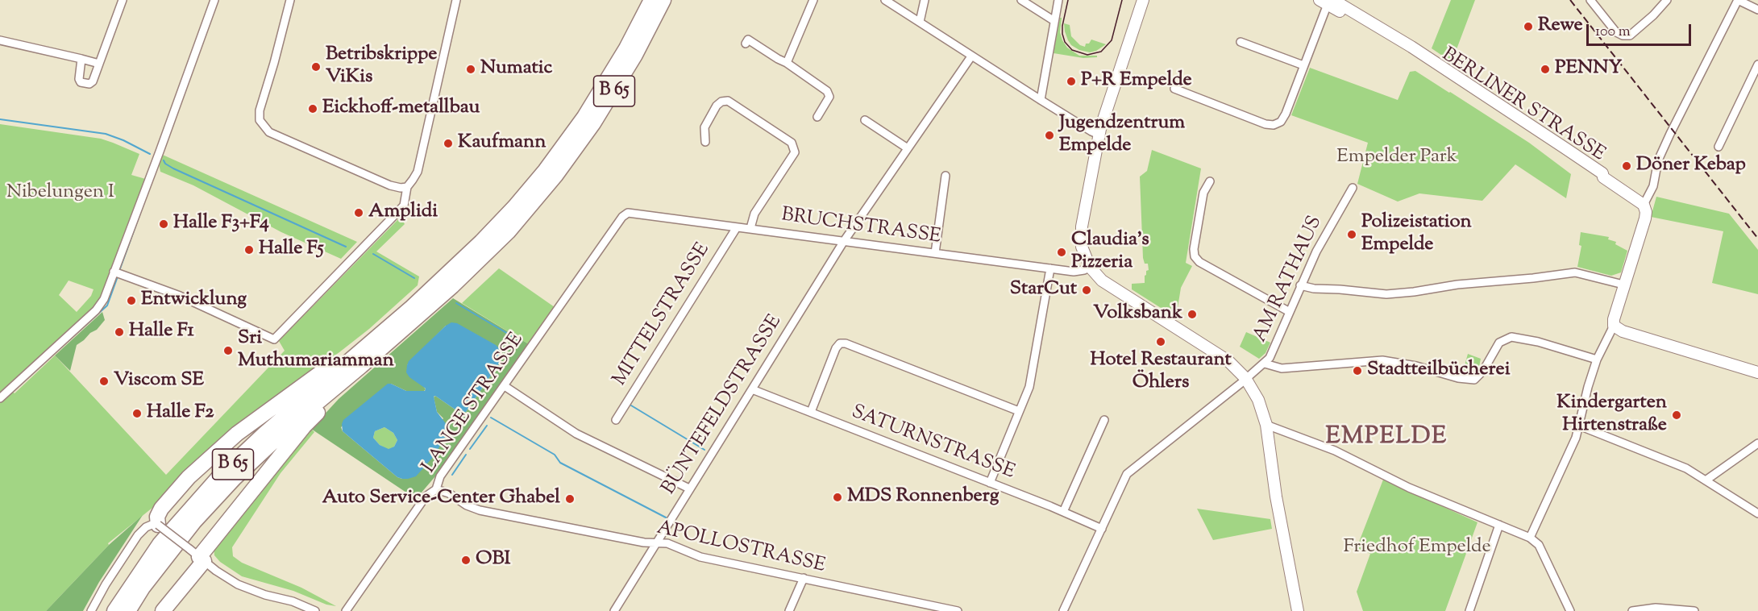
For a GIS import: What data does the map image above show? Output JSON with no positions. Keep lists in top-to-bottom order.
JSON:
{
  "streets": {
    "highway": ["B 65"],
    "street": [
      "BERLINER STRASSE",
      "BRUCHSTRASSE",
      "AM RATHAUS",
      "MITTELSTRASSE",
      "LANGE STRASSE",
      "BÜNTEFELDSTRASSE",
      "SATURNSTRASSE",
      "APOLLOSTRASSE"
    ]
  },
  "crossings": [
    ["BRUCHSTRASSE", "MITTELSTRASSE"],
    ["BRUCHSTRASSE", "LANGE STRASSE"],
    ["BRUCHSTRASSE", "BÜNTEFELDSTRASSE"],
    ["AM RATHAUS", "SATURNSTRASSE"],
    ["LANGE STRASSE", "APOLLOSTRASSE"],
    ["BÜNTEFELDSTRASSE", "SATURNSTRASSE"],
    ["BÜNTEFELDSTRASSE", "APOLLOSTRASSE"]
  ],
  "districts": ["EMPELDE"],
  "parks": ["Empelder Park", "Nibelungen I", "Friedhof Empelde"],
  "places": [
    "Rewe",
    "Betribskrippe ViKis",
    "Numatic",
    "PENNY",
    "P+R Empelde",
    "Eickhoff-metallbau",
    "Jugendzentrum Empelde",
    "Kaufmann",
    "Döner Kebap",
    "Amplidi",
    "Halle F3+F4",
    "Polizeistation Empelde",
    "Halle F5",
    "Claudia's Pizzeria",
    "StarCut",
    "Entwicklung",
    "Volksbank",
    "Halle F1",
    "Hotel Restaurant Öhlers",
    "Sri Muthumariamman",
    "Stadtteilbücherei",
    "Viscom SE",
    "Halle F2",
    "Kindergarten Hirtenstraße",
    "MDS Ronnenberg",
    "Auto Service-Center Ghabel",
    "OBI"
  ],
  "scale_bar": "100 m"
}
